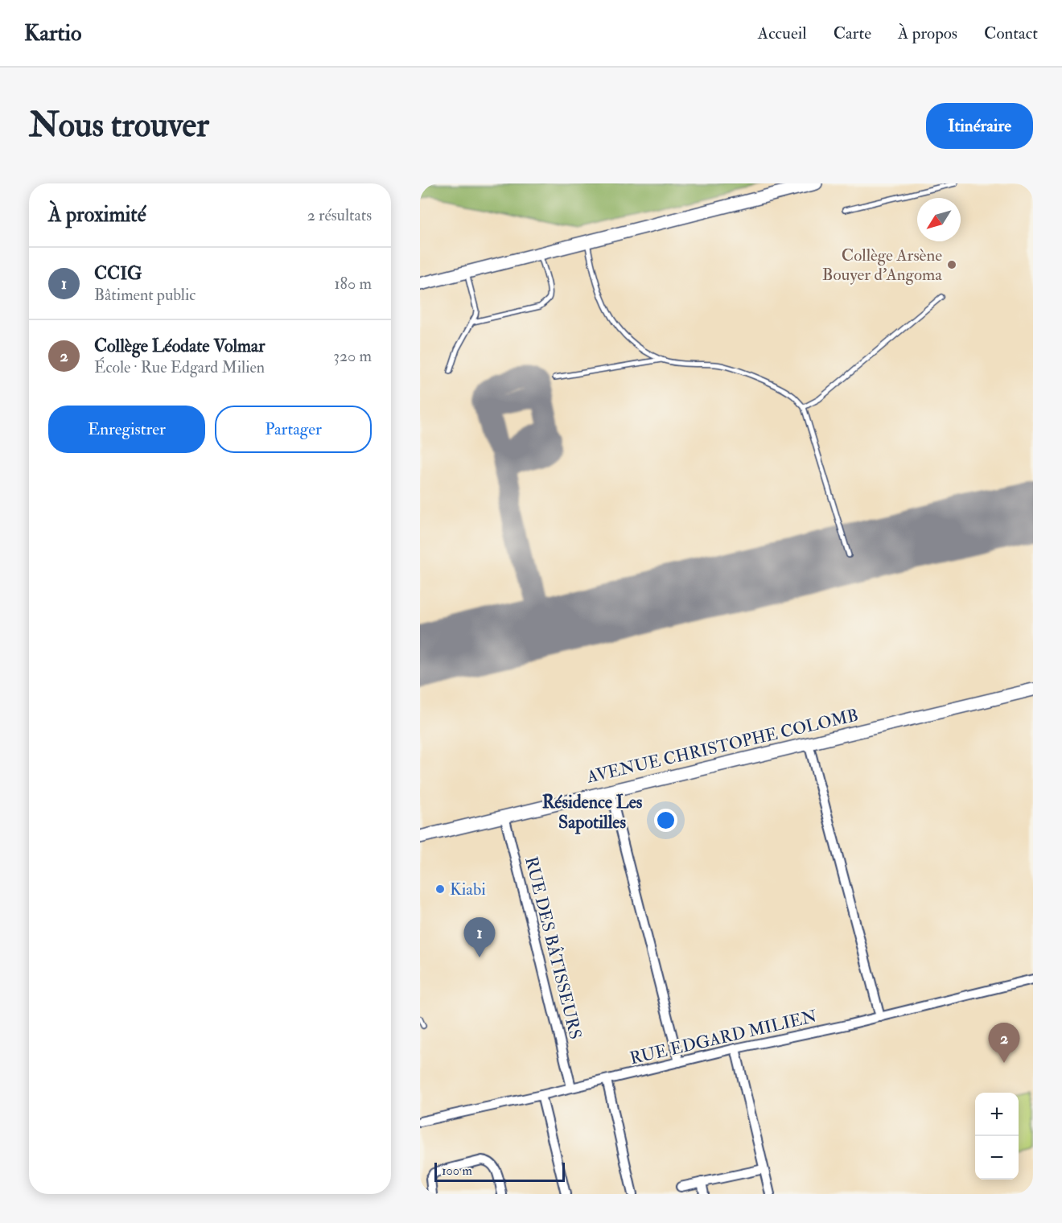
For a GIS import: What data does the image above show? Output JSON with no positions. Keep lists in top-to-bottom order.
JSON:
{
  "streets": {
    "street": ["AVENUE CHRISTOPHE COLOMB", "RUE DES BÂTISSEURS", "RUE EDGARD MILIEN"]
  },
  "crossings": [
    ["AVENUE CHRISTOPHE COLOMB", "RUE DES BÂTISSEURS"],
    ["RUE DES BÂTISSEURS", "RUE EDGARD MILIEN"]
  ],
  "districts": ["Résidence Les Sapotilles"],
  "places": ["Collège Arsène Bouyer d'Angoma", "Kiabi"],
  "scale_bar": "100 m",
  "north": "bottom left",
  "page": {
    "header": "Kartio",
    "nav": [
      "Accueil",
      "Carte",
      "À propos",
      "Contact"
    ],
    "buttons": [
      "Itinéraire",
      ["Enregistrer", "Partager"]
    ],
    "title": "Nous trouver",
    "heading": ["À proximité", "2 résultats"],
    "list": [
      {
        "mark": "1",
        "name": "CCIG",
        "note": "Bâtiment public",
        "value": "180 m"
      },
      {
        "mark": "2",
        "name": "Collège Léodate Volmar",
        "note": "École · Rue Edgard Milien",
        "value": "320 m"
      }
    ],
    "pins": ["1", "2"],
    "map_buttons": ["+", "−"],
    "scale": "100 m"
  }
}
